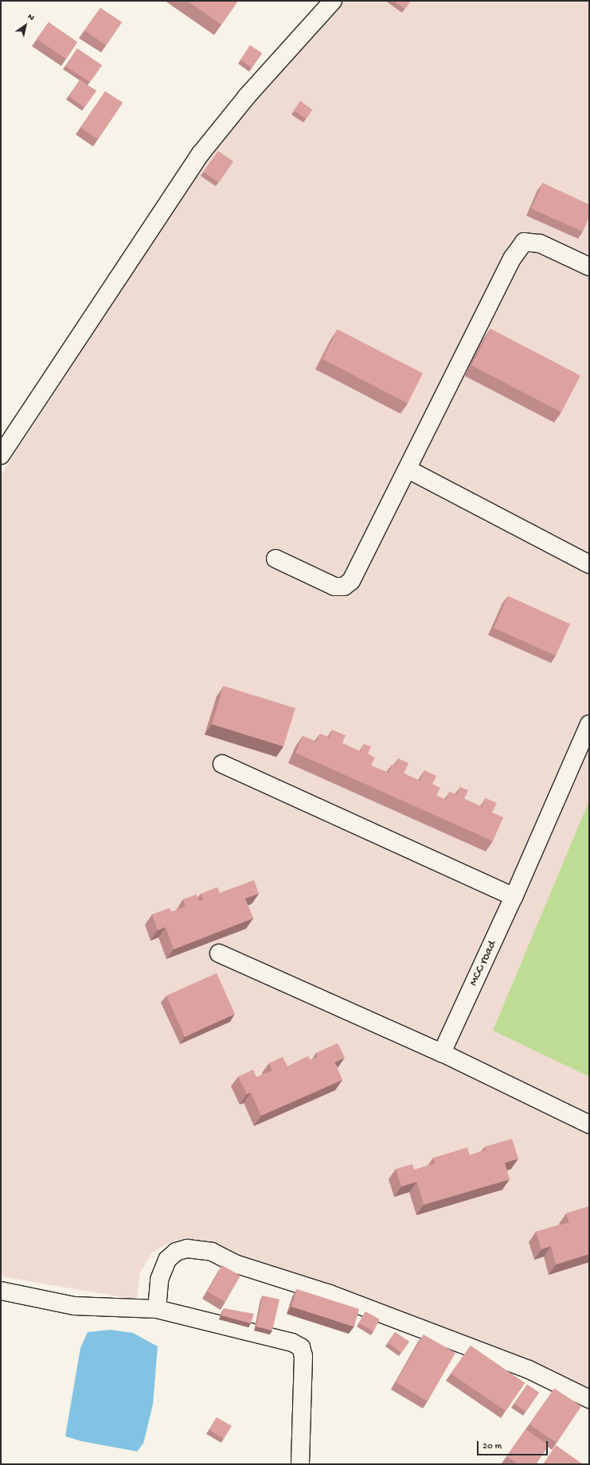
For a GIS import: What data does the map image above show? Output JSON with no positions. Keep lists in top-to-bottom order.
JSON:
{
  "streets": {
    "street": ["MCC road"]
  },
  "scale_bar": "20 m",
  "north": "top right"
}
